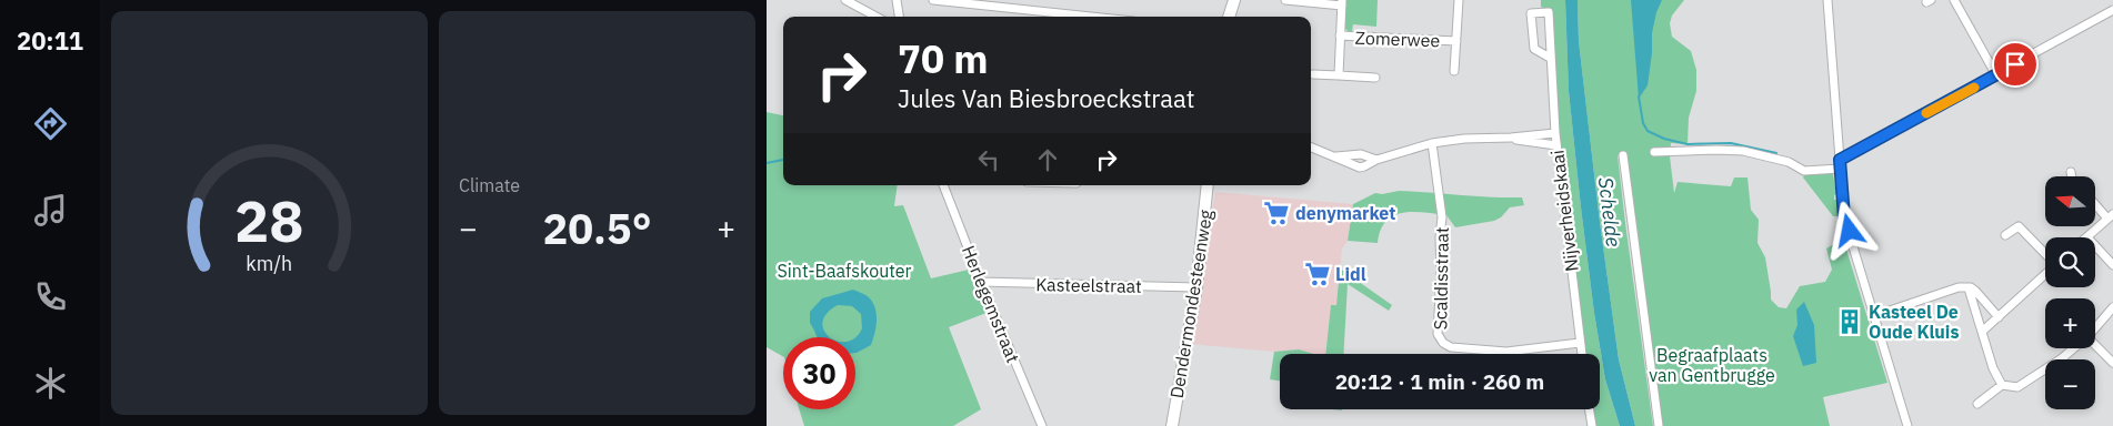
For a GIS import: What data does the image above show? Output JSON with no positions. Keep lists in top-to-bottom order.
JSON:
{
  "streets": {
    "main road": ["Dendermondesteenweg"],
    "street": [
      "Zomerwee",
      "Nijverheidskaai",
      "Scaldisstraat",
      "Kasteelstraat",
      "Herlegemstraat"
    ]
  },
  "crossings": [
    ["Nijverheidskaai", "Scaldisstraat"],
    ["Kasteelstraat", "Herlegemstraat"],
    ["Kasteelstraat", "Dendermondesteenweg"]
  ],
  "water": ["Schelde"],
  "parks": ["Sint-Baafskouter", "Begraafplaats van Gentbrugge"],
  "places": {
    "supermarket": ["denymarket", "Lidl"],
    "building": ["Kasteel De Oude Kluis"]
  },
  "north": "left",
  "page": {
    "tabs": "20:11",
    "tile": "Climate",
    "turn": ["70 m", "Jules Van Biesbroeckstraat"],
    "map_buttons": ["+", "−"],
    "heat": ["−", "20.5°", "+"],
    "limit": "30",
    "trip": "20:12 · 1 min · 260 m",
    "gauge": ["28", "km/h"]
  }
}
